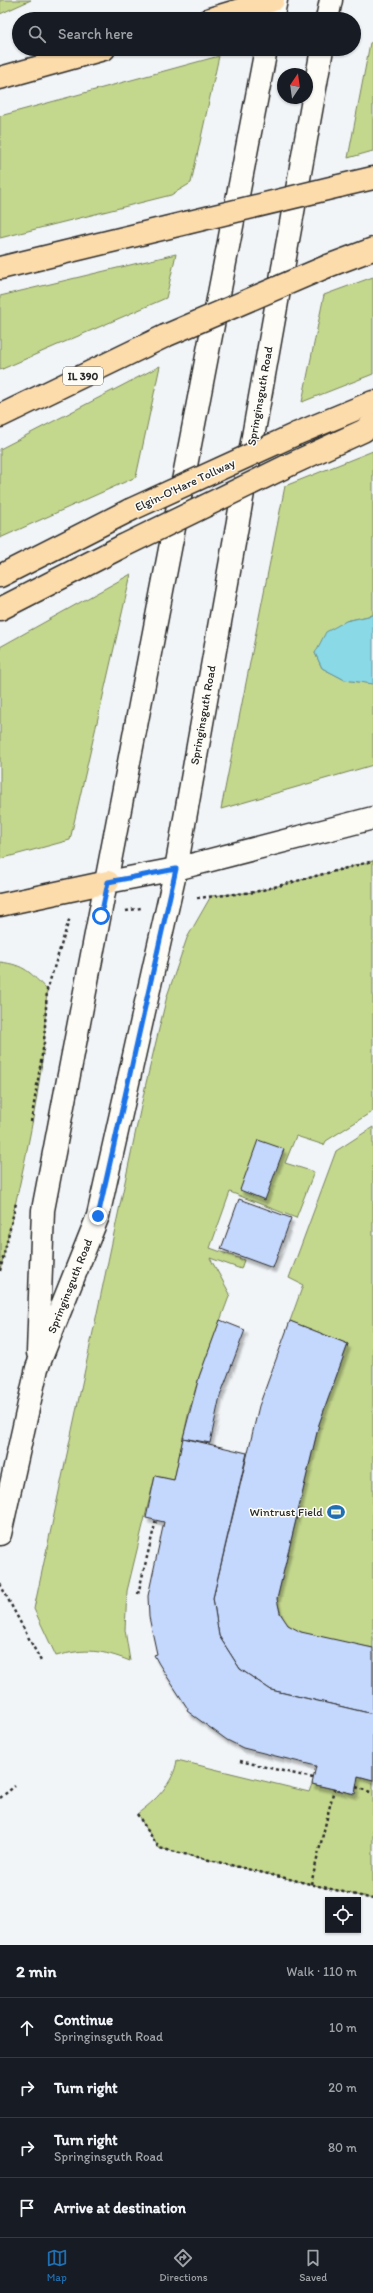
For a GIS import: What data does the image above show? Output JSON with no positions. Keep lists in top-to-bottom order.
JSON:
{
  "streets": {
    "highway": ["IL 390", "Elgin-O'Hare Tollway"],
    "street": ["Springinsguth Road"]
  },
  "places": {
    "sports": ["Wintrust Field"]
  },
  "north": "top",
  "page": {
    "search": "Search here",
    "heading": ["2 min", "Walk · 110 m"],
    "list": [
      ["Continue", "Springinsguth Road", "10 m"],
      ["Turn right", "20 m"],
      ["Turn right", "Springinsguth Road", "80 m"],
      "Arrive at destination"
    ],
    "nav": ["Map", "Directions", "Saved"]
  }
}
